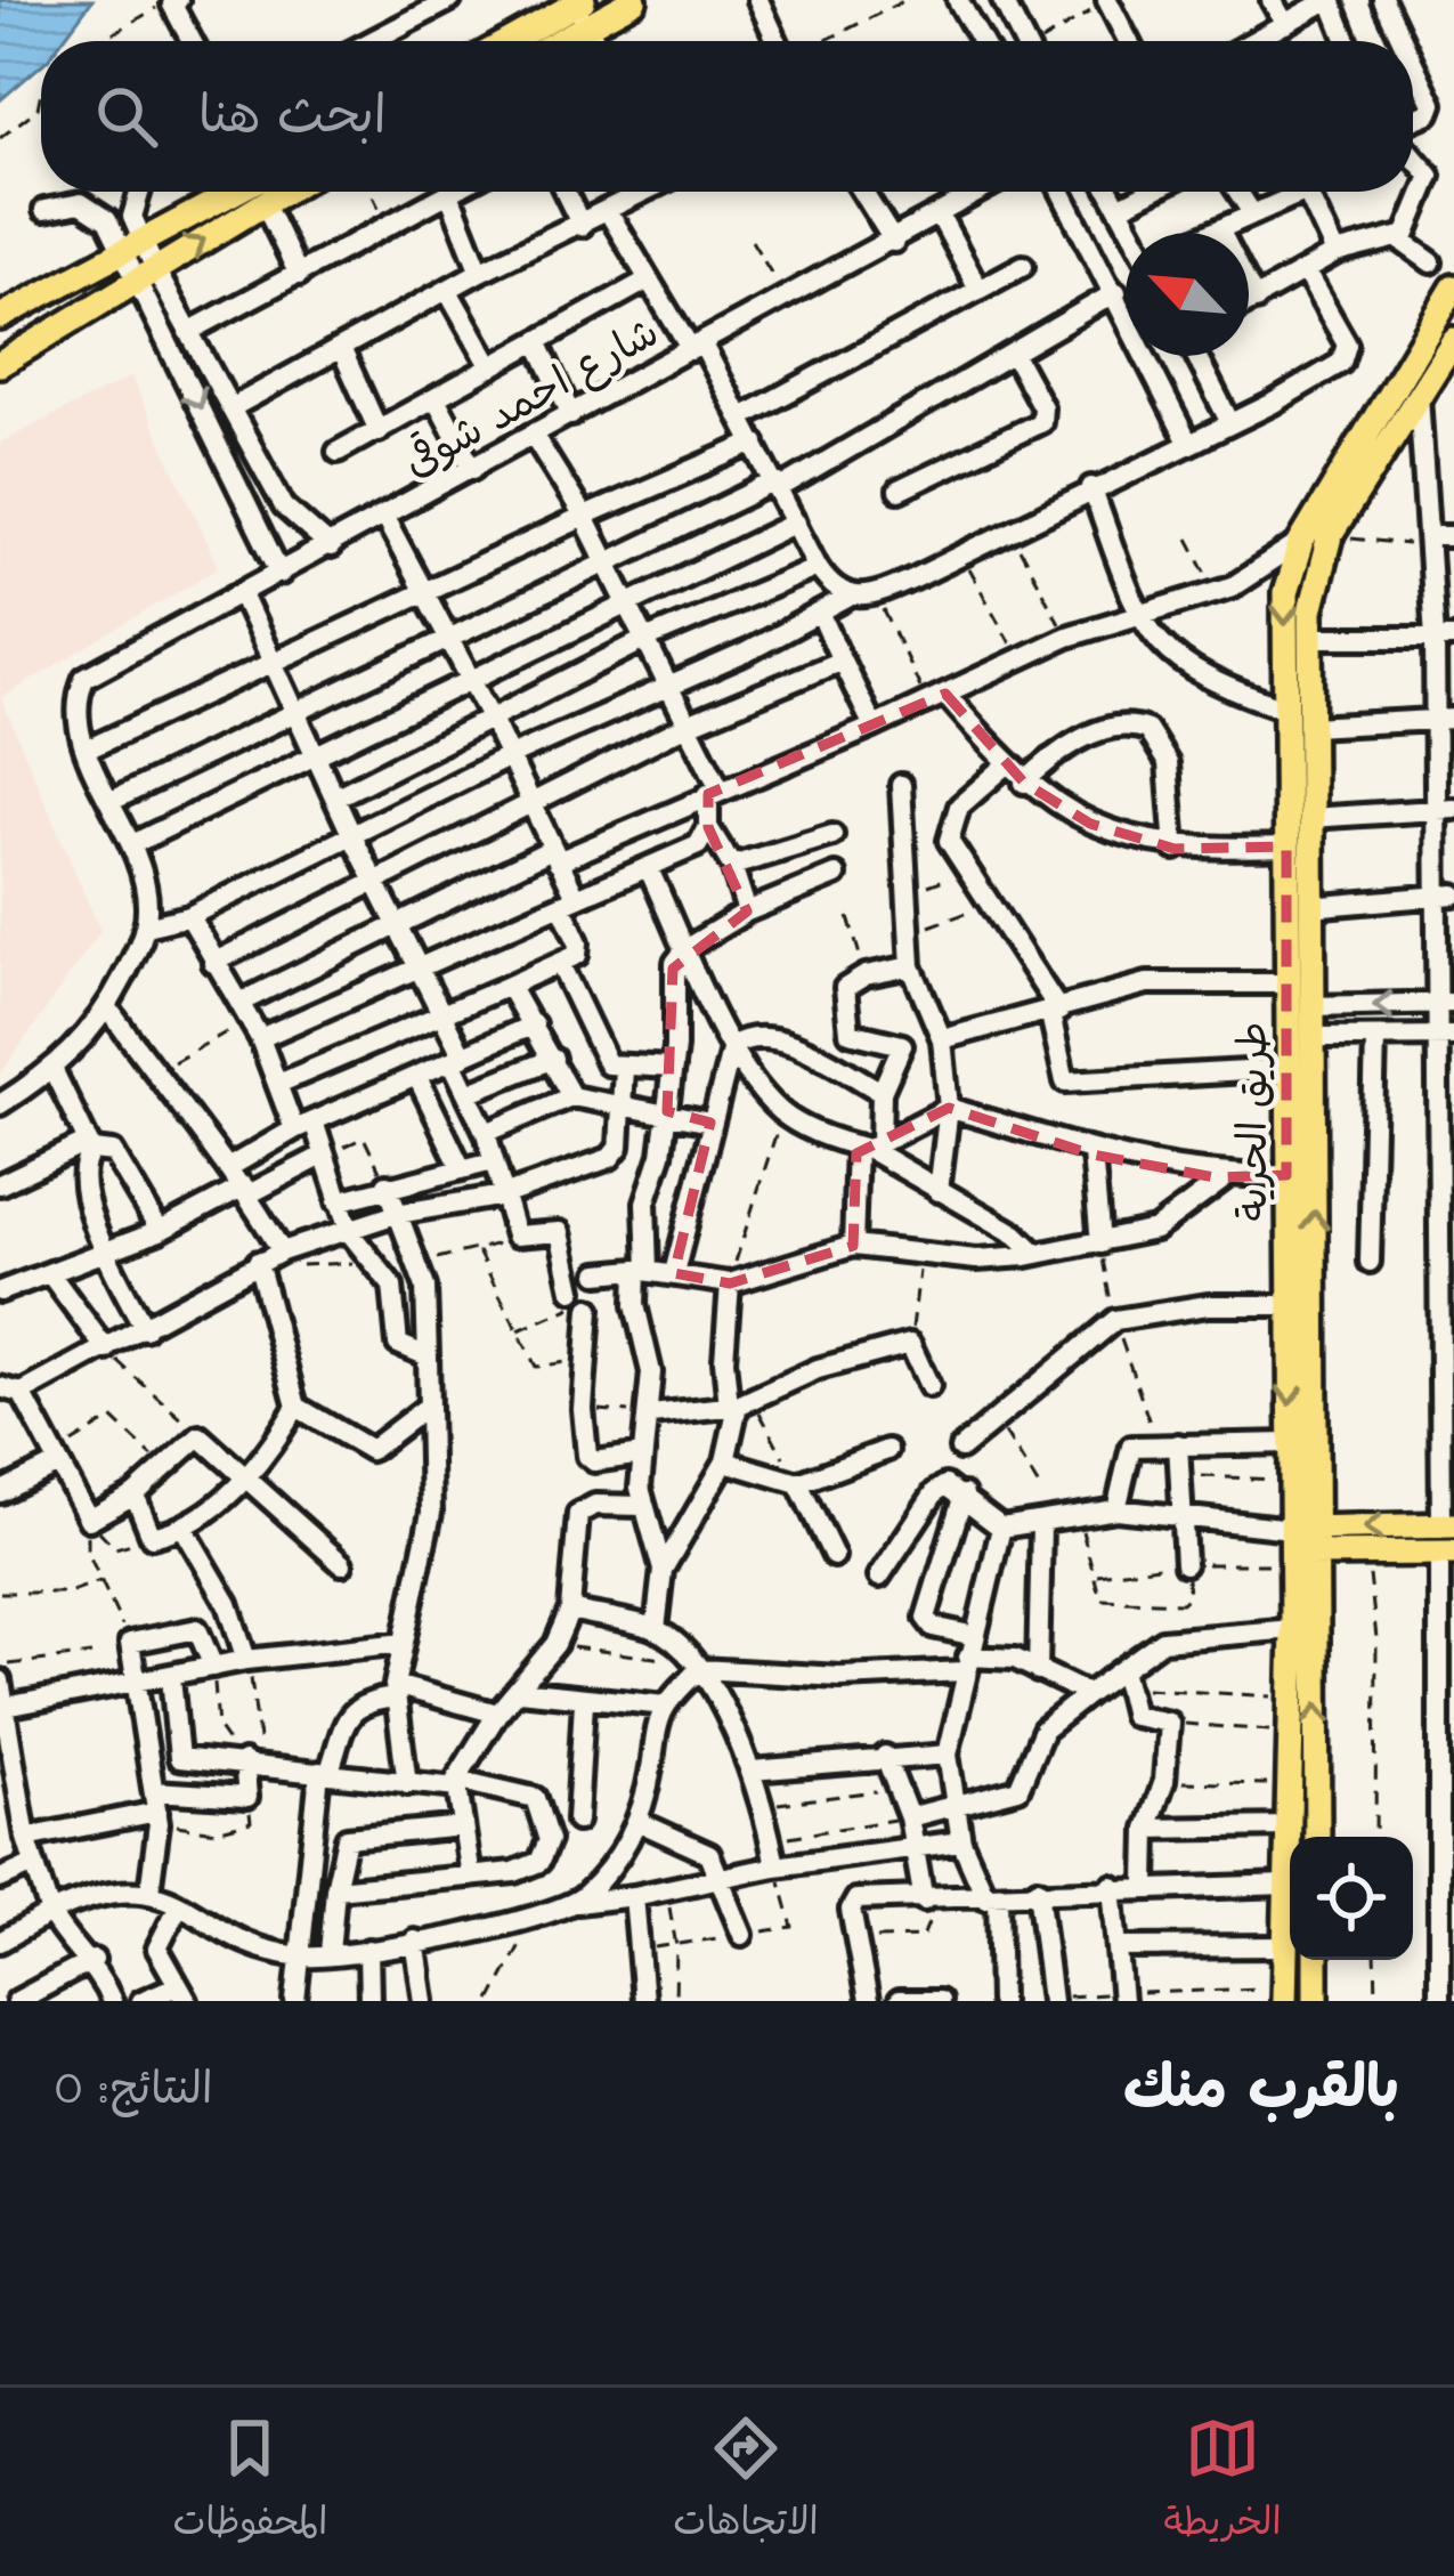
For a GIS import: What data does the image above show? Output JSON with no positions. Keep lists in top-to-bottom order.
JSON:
{
  "streets": {
    "main road": ["طريق الحرية"],
    "street": ["شارع احمد شوقى"]
  },
  "north": "top left",
  "page": {
    "search": "ابحث هنا",
    "heading": ["بالقرب منك", "النتائج: 0"],
    "nav": ["الخريطة", "الاتجاهات", "المحفوظات"]
  }
}
